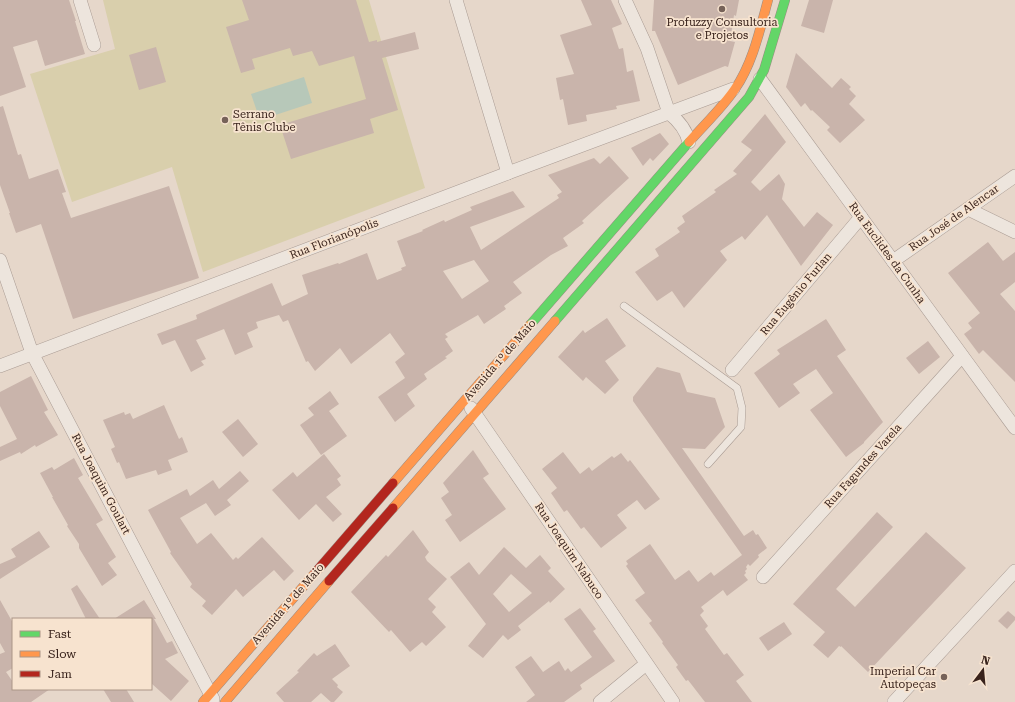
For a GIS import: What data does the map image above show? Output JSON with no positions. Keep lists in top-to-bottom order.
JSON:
{
  "streets": {
    "main road": ["Avenida 1º de Maio"],
    "street": [
      "Rua José de Alencar",
      "Rua Florianópolis",
      "Rua Euclides da Cunha",
      "Rua Eugênio Furlan",
      "Rua Fagundes Varela",
      "Rua Joaquim Goulart",
      "Rua Joaquim Nabuco"
    ]
  },
  "crossings": [
    ["Rua José de Alencar", "Rua Euclides da Cunha"],
    ["Rua Florianópolis", "Avenida 1º de Maio"],
    ["Rua Florianópolis", "Rua Joaquim Goulart"],
    ["Rua Euclides da Cunha", "Rua Eugênio Furlan"],
    ["Rua Euclides da Cunha", "Avenida 1º de Maio"],
    ["Rua Euclides da Cunha", "Rua Fagundes Varela"],
    ["Avenida 1º de Maio", "Rua Joaquim Goulart"],
    ["Avenida 1º de Maio", "Rua Joaquim Nabuco"]
  ],
  "places": ["Profuzzy Consultoria e Projetos", "Serrano Tênis Clube", "Imperial Car Autopeças"],
  "legend": ["Fast", "Slow", "Jam"],
  "north": "top"
}
